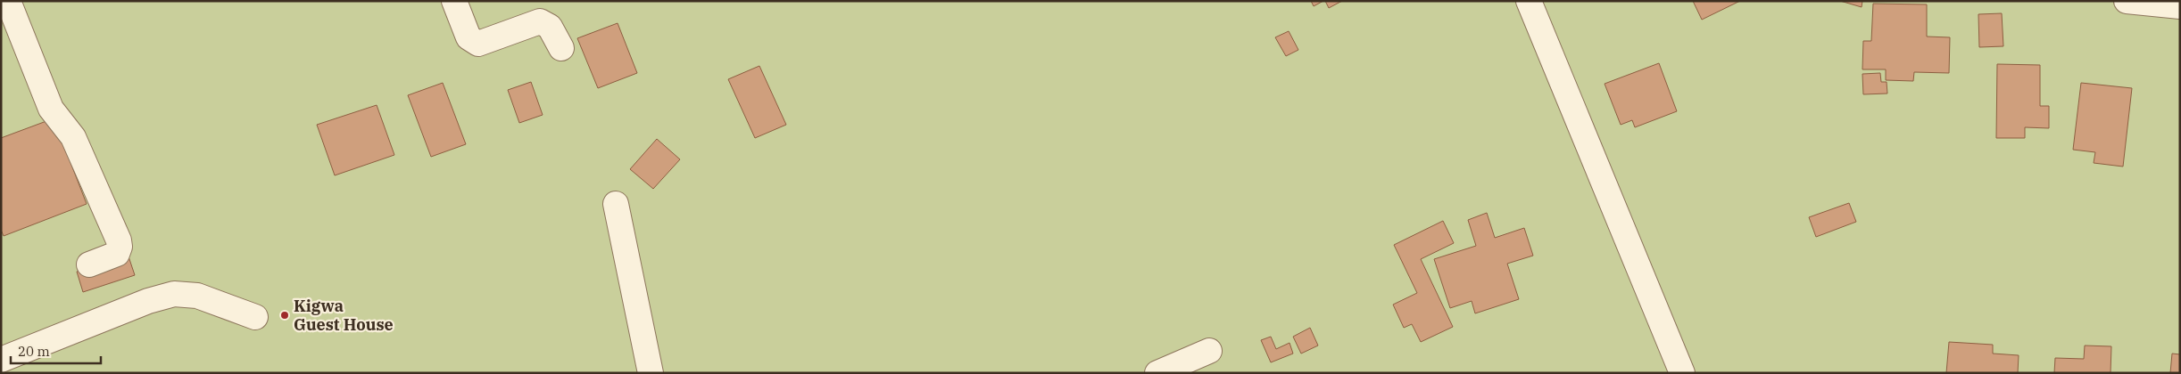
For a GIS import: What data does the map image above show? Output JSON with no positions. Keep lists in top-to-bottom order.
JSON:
{
  "places": ["Kigwa Guest House"],
  "scale_bar": "20 m"
}
